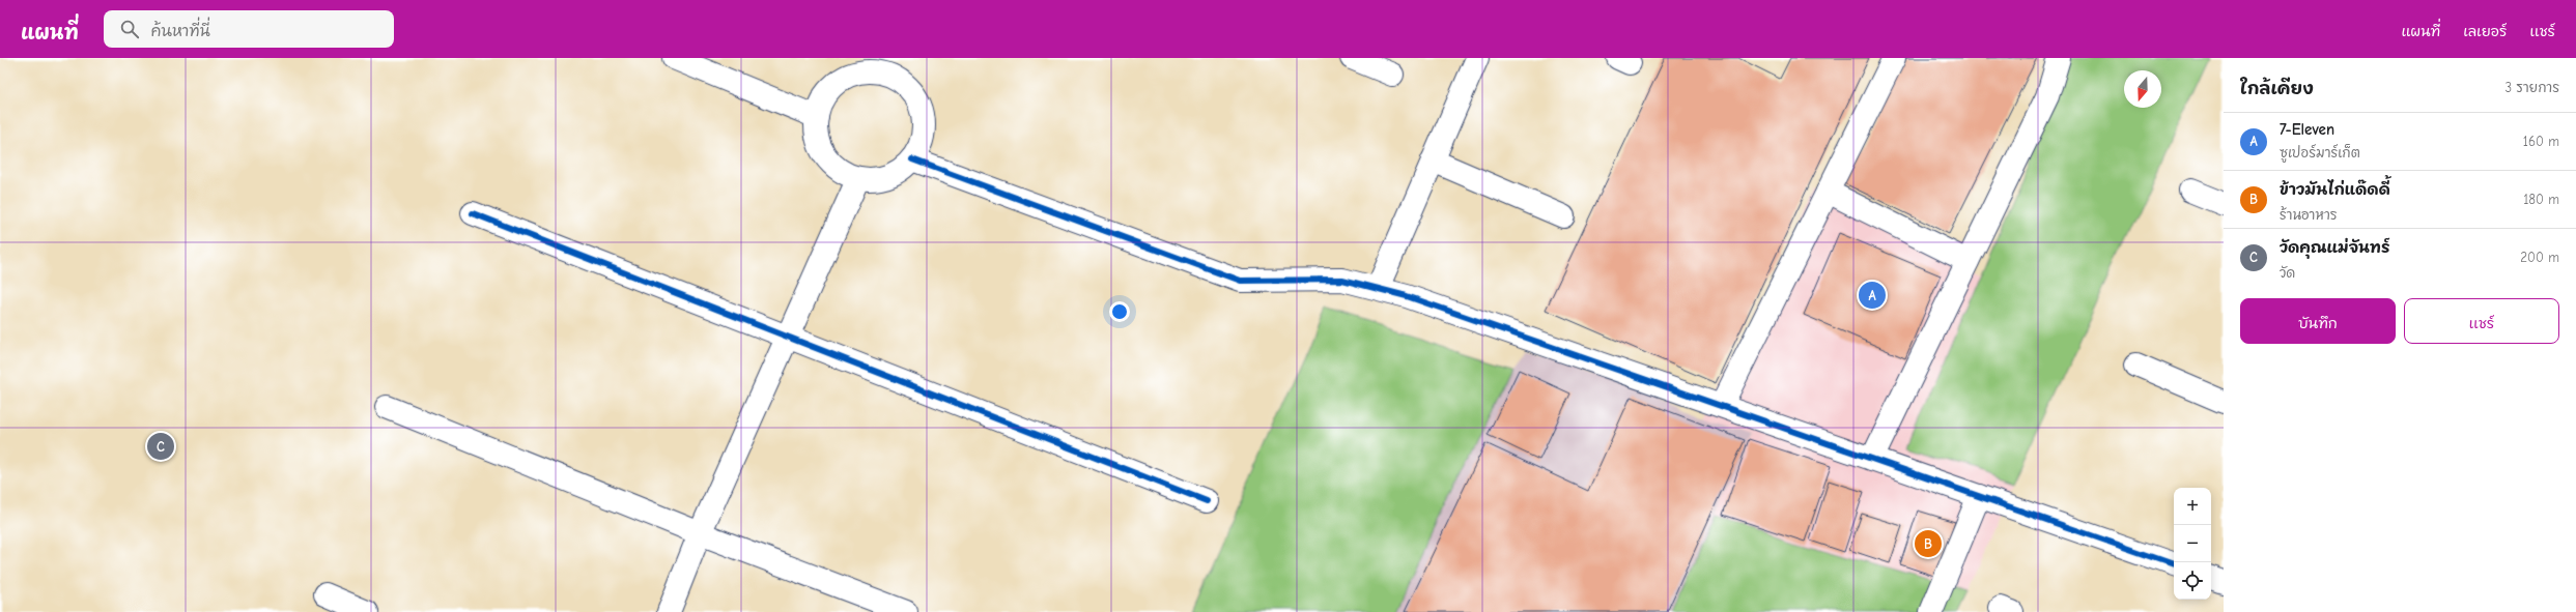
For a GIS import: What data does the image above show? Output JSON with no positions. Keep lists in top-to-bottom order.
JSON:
{
  "north": "bottom",
  "page": {
    "header": "แผนที่",
    "search": "ค้นหาที่นี่",
    "nav": ["แผนที่", "เลเยอร์", "แชร์"],
    "heading": ["ใกล้เคียง", "3 รายการ"],
    "list": [
      {
        "mark": "A",
        "name": "7-Eleven",
        "note": "ซูเปอร์มาร์เก็ต",
        "value": "160 m"
      },
      {
        "mark": "B",
        "name": "ข้าวมันไก่แด๊ดดี้",
        "note": "ร้านอาหาร",
        "value": "180 m"
      },
      {
        "mark": "C",
        "name": "วัดคุณแม่จันทร์",
        "note": "วัด",
        "value": "200 m"
      }
    ],
    "pins": ["A", "C", "B"],
    "buttons": ["บันทึก", "แชร์"],
    "map_buttons": ["+", "−"]
  }
}
